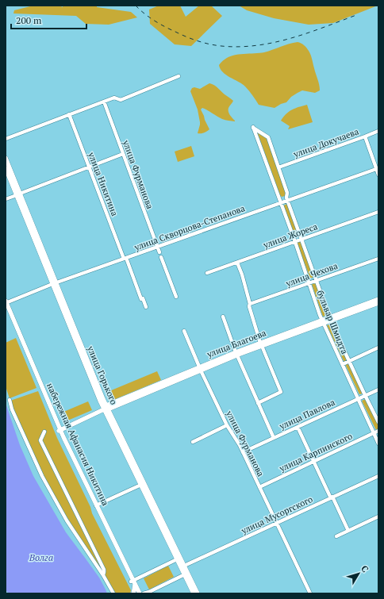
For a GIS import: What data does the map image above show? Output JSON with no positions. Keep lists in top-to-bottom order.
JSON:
{
  "streets": {
    "main road": ["улица Благоева", "улица Горького", "набережная Афанасия Никитина"],
    "street": [
      "улица Докучаева",
      "улица Фурманова",
      "улица Никитина",
      "улица Скворцова-Степанова",
      "улица Жореса",
      "улица Чехова",
      "бульвар Шмидта",
      "улица Павлова",
      "улица Карпинского",
      "улица Мусоргского"
    ]
  },
  "crossings": [
    ["улица Докучаева", "бульвар Шмидта"],
    ["улица Фурманова", "улица Скворцова-Степанова"],
    ["улица Фурманова", "улица Благоева"],
    ["улица Фурманова", "улица Павлова"],
    ["улица Фурманова", "улица Карпинского"],
    ["улица Фурманова", "улица Мусоргского"],
    ["улица Никитина", "улица Скворцова-Степанова"],
    ["улица Скворцова-Степанова", "бульвар Шмидта"],
    ["улица Скворцова-Степанова", "улица Горького"],
    ["улица Скворцова-Степанова", "набережная Афанасия Никитина"],
    ["улица Жореса", "бульвар Шмидта"],
    ["улица Чехова", "бульвар Шмидта"],
    ["бульвар Шмидта", "улица Благоева"],
    ["бульвар Шмидта", "улица Павлова"],
    ["бульвар Шмидта", "улица Карпинского"],
    ["улица Благоева", "улица Горького"],
    ["улица Благоева", "набережная Афанасия Никитина"],
    ["улица Горького", "улица Мусоргского"]
  ],
  "water": ["Волга"],
  "scale_bar": "200 m",
  "north": "top right"
}
